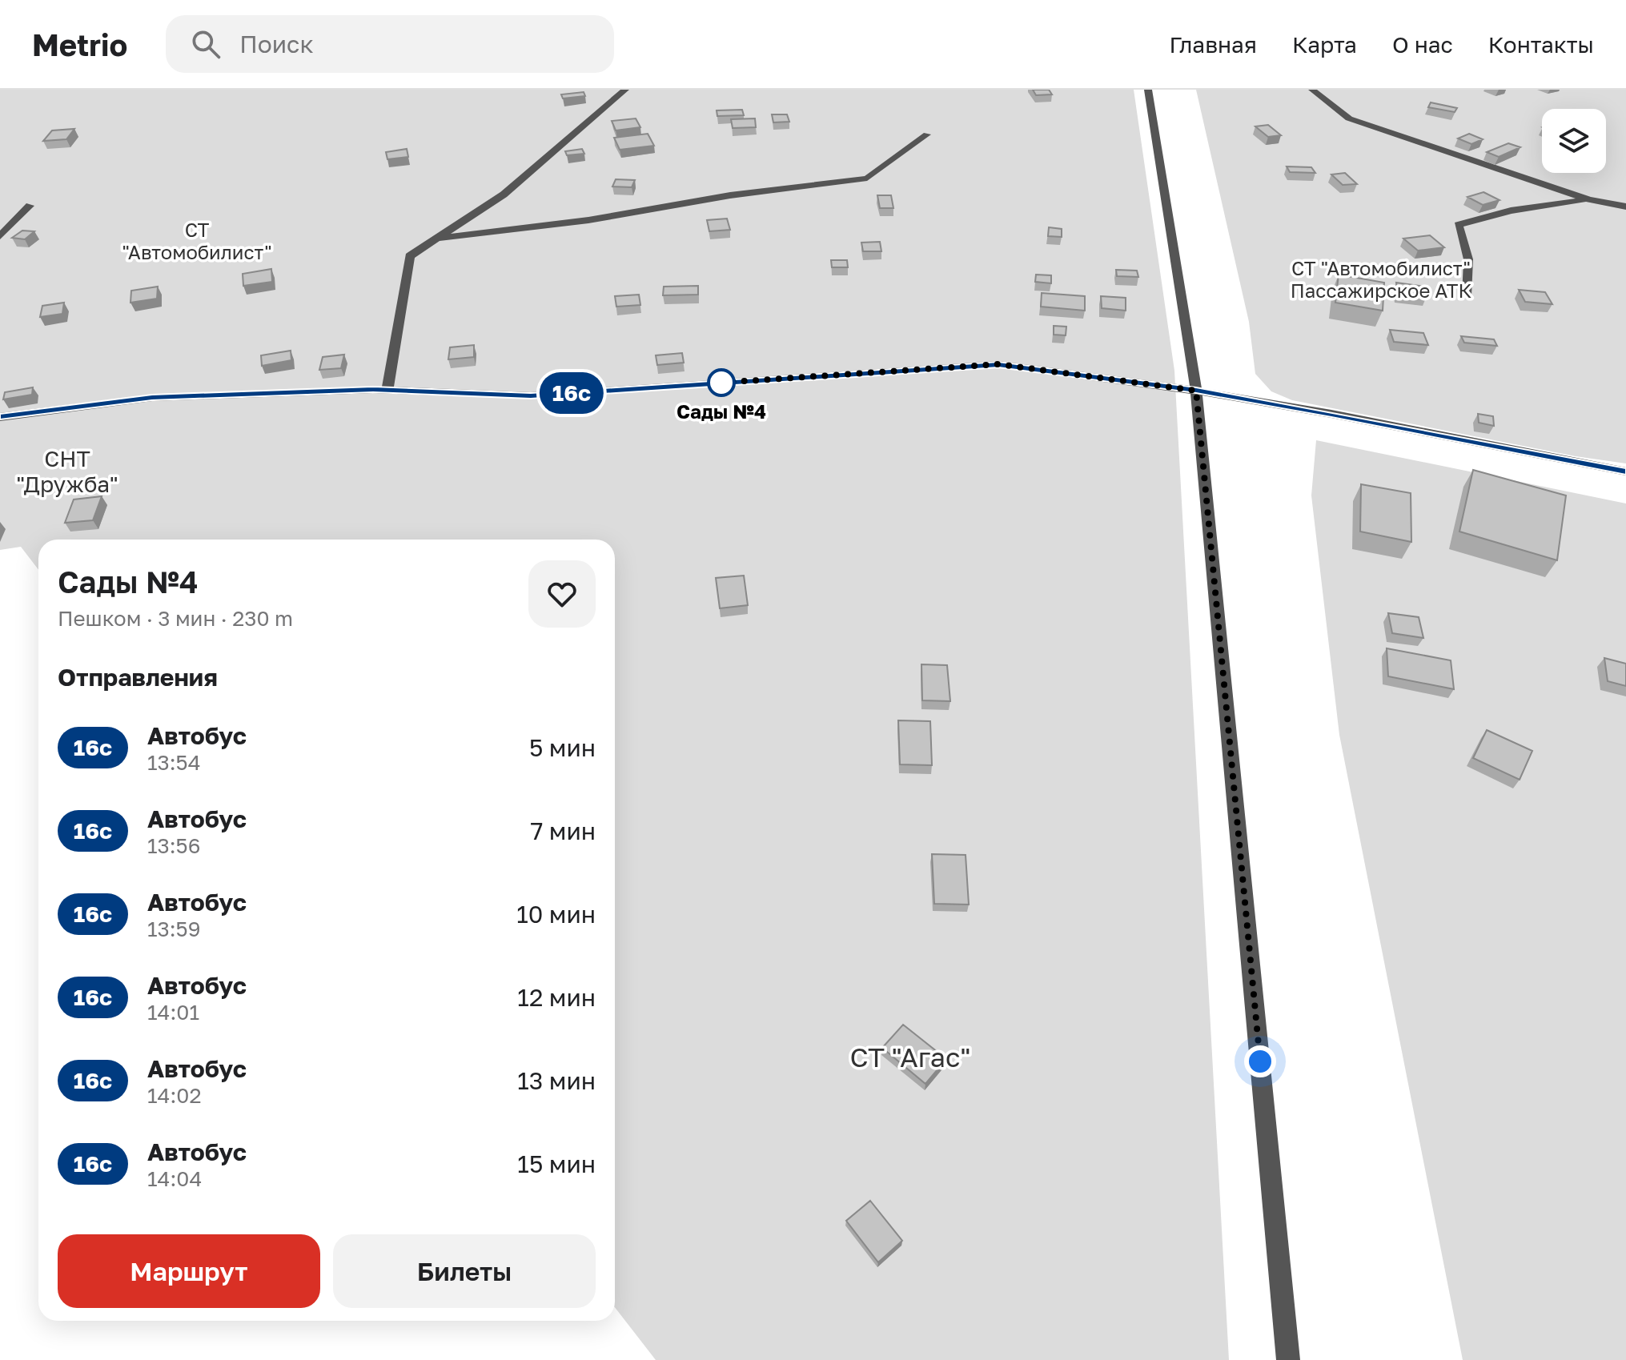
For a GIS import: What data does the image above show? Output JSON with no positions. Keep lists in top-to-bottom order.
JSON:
{
  "parks": [
    "СТ \"Автомобилист\"",
    "СТ \"Автомобилист\" Пассажирское АТК",
    "СНТ \"Дружба\"",
    "СТ \"Агас\""
  ],
  "places": ["Сады №4"],
  "lines": ["bus line 16с"],
  "page": {
    "header": "Metrio",
    "search": "Поиск",
    "nav": [
      "Главная",
      "Карта",
      "О нас",
      "Контакты"
    ],
    "on_map": "16с",
    "heading": [
      ["Сады №4", "Пешком · 3 мин · 230 m"],
      "Отправления"
    ],
    "list": [
      {
        "mark": "16с",
        "name": "Автобус",
        "note": "13:54",
        "value": "5 мин"
      },
      {
        "mark": "16с",
        "name": "Автобус",
        "note": "13:56",
        "value": "7 мин"
      },
      {
        "mark": "16с",
        "name": "Автобус",
        "note": "13:59",
        "value": "10 мин"
      },
      {
        "mark": "16с",
        "name": "Автобус",
        "note": "14:01",
        "value": "12 мин"
      },
      {
        "mark": "16с",
        "name": "Автобус",
        "note": "14:02",
        "value": "13 мин"
      },
      {
        "mark": "16с",
        "name": "Автобус",
        "note": "14:04",
        "value": "15 мин"
      }
    ],
    "buttons": ["Маршрут", "Билеты"]
  }
}
